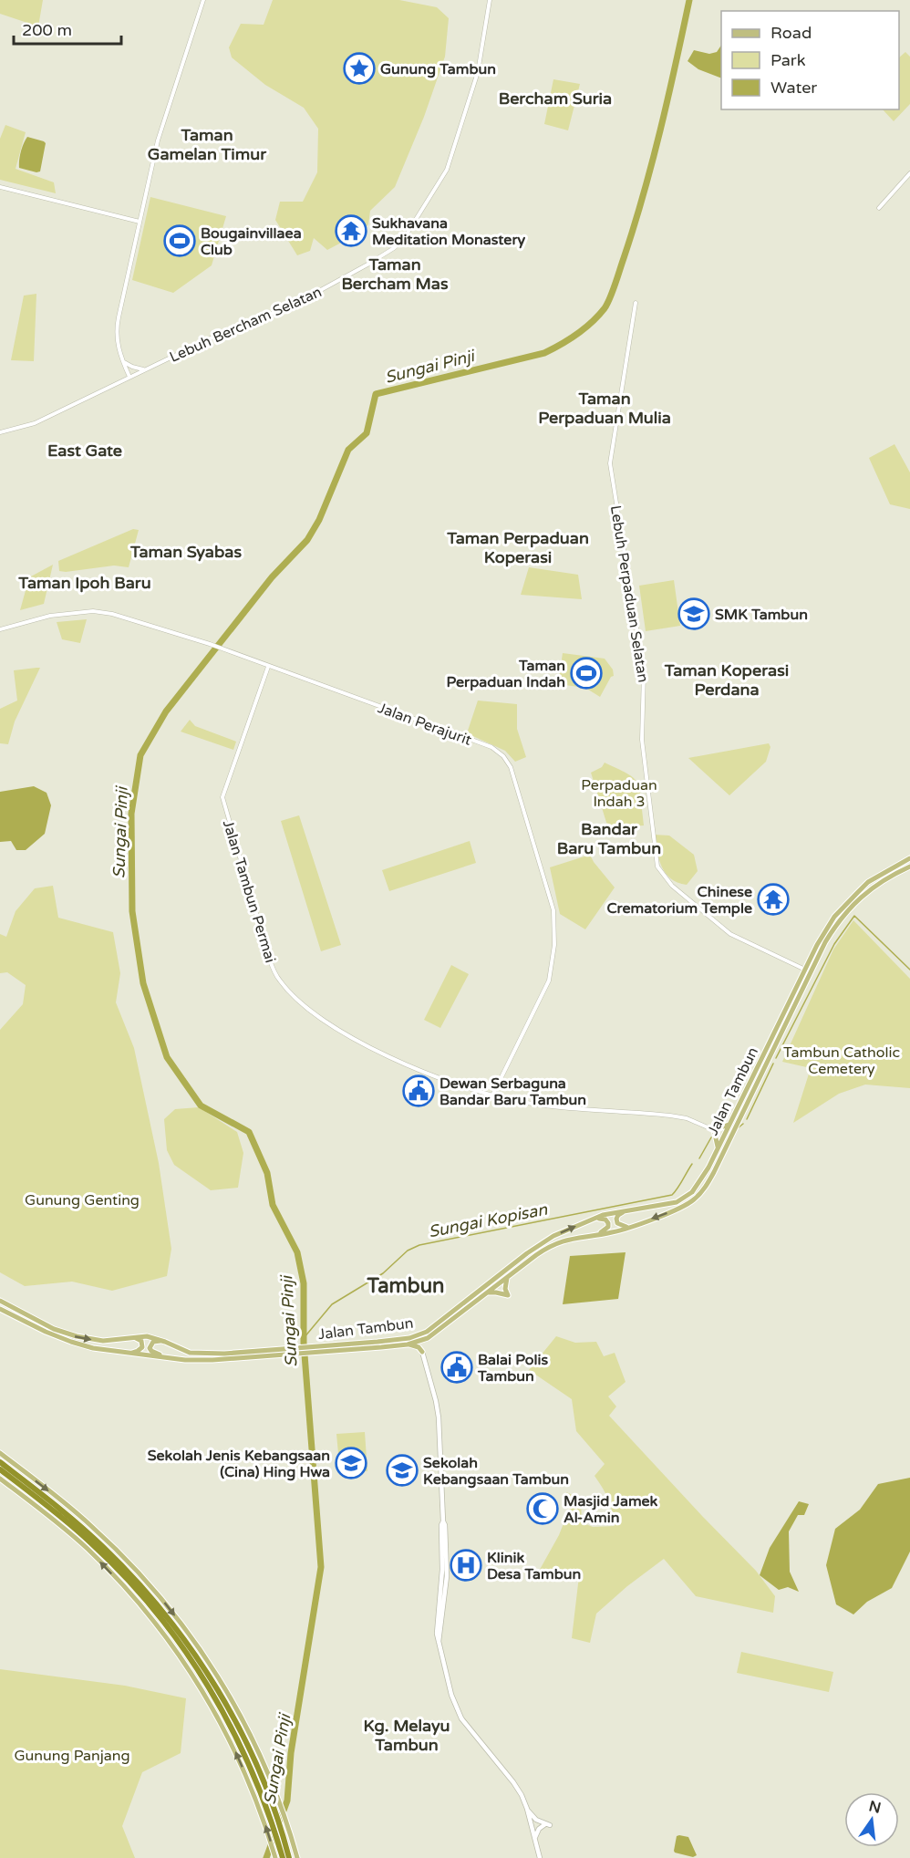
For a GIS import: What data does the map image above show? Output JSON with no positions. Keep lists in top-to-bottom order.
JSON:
{
  "streets": {
    "main road": ["Jalan Tambun"],
    "street": [
      "Lebuh Bercham Selatan",
      "Lebuh Perpaduan Selatan",
      "Jalan Perajurit",
      "Jalan Tambun Permai"
    ]
  },
  "crossings": [
    ["Lebuh Perpaduan Selatan", "Jalan Tambun"],
    ["Jalan Perajurit", "Jalan Tambun Permai"]
  ],
  "districts": [
    "Bercham Suria",
    "Taman Gamelan Timur",
    "Taman Bercham Mas",
    "Taman Perpaduan Mulia",
    "East Gate",
    "Taman Perpaduan Koperasi",
    "Taman Syabas",
    "Taman Ipoh Baru",
    "Taman Koperasi Perdana",
    "Bandar Baru Tambun",
    "Tambun",
    "Kg. Melayu Tambun"
  ],
  "water": ["Sungai Pinji", "Sungai Kopisan"],
  "parks": [
    "Perpaduan Indah 3",
    "Tambun Catholic Cemetery",
    "Gunung Genting",
    "Gunung Panjang"
  ],
  "places": {
    "place": ["Gunung Tambun"],
    "temple": ["Sukhavana Meditation Monastery", "Chinese Crematorium Temple"],
    "sports": ["Bougainvillaea Club", "Taman Perpaduan Indah"],
    "school or university": ["SMK Tambun", "Sekolah Jenis Kebangsaan (Cina) Hing Hwa", "Sekolah Kebangsaan Tambun"],
    "public building": ["Dewan Serbaguna Bandar Baru Tambun", "Balai Polis Tambun"],
    "mosque": ["Masjid Jamek Al-Amin"],
    "hospital": ["Klinik Desa Tambun"]
  },
  "legend": ["Road", "Park", "Water"],
  "scale_bar": "200 m",
  "north": "top"
}
